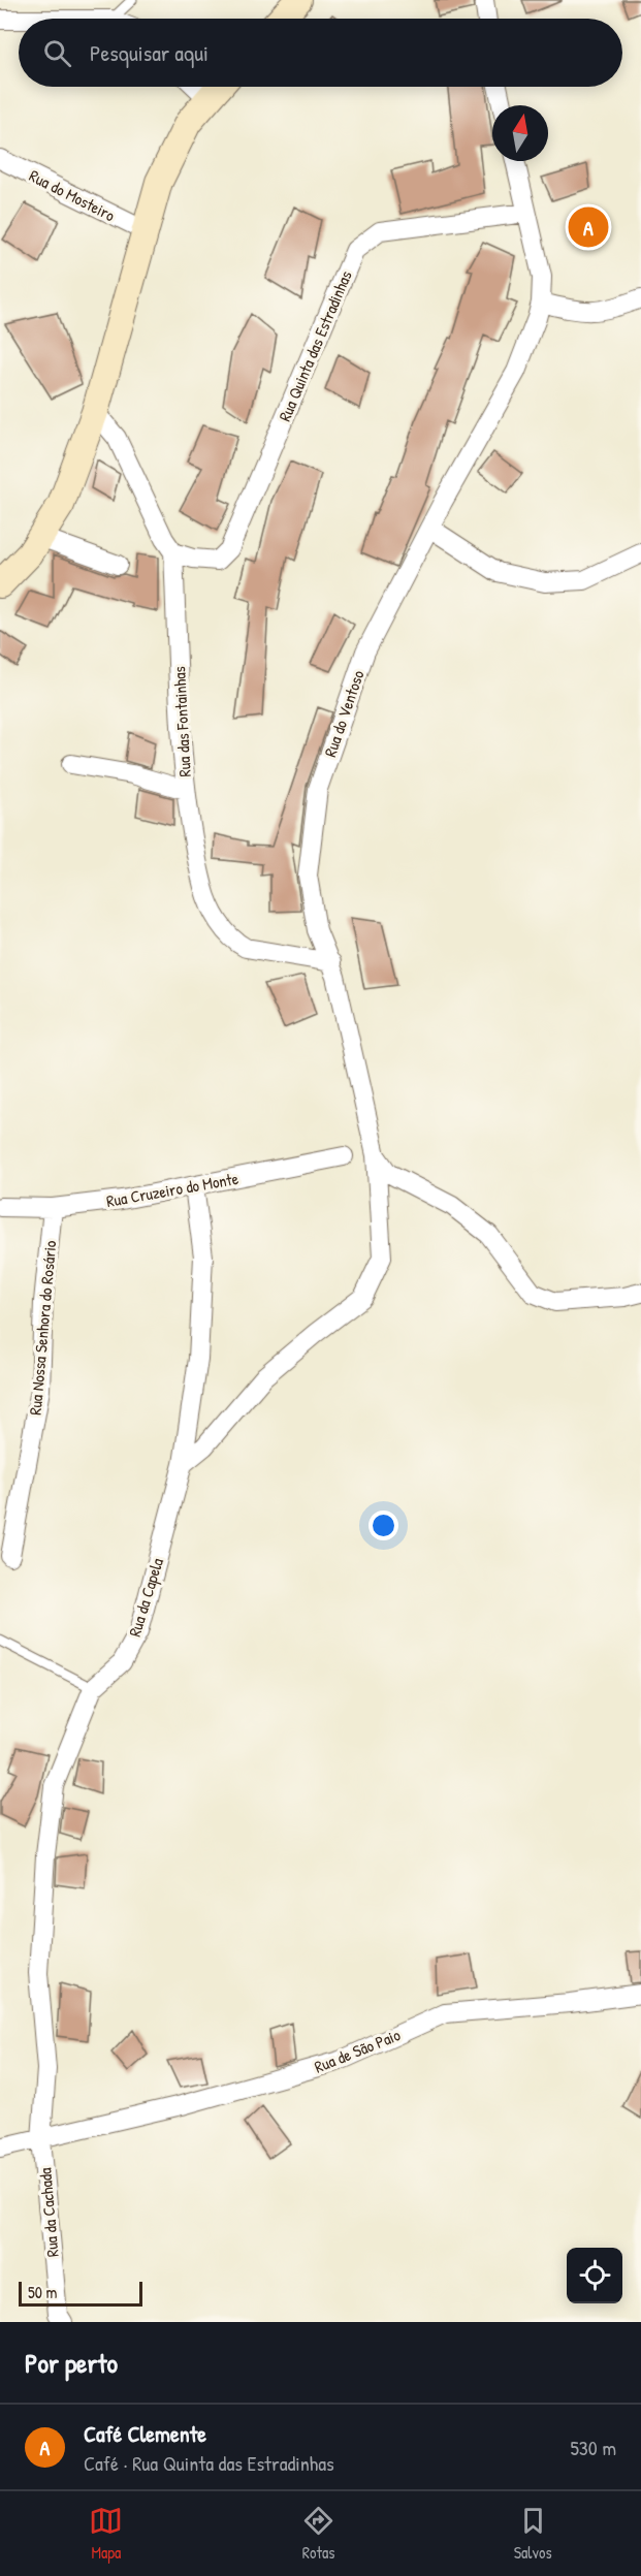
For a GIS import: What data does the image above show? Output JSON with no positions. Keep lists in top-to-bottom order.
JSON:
{
  "streets": {
    "street": [
      "Rua do Mosteiro",
      "Rua Quinta das Estradinhas",
      "Rua do Ventoso",
      "Rua das Fontainhas",
      "Rua Cruzeiro do Monte",
      "Rua Nossa Senhora do Rosário",
      "Rua da Capela",
      "Rua de São Paio",
      "Rua da Cachada"
    ]
  },
  "crossings": [
    ["Rua Quinta das Estradinhas", "Rua das Fontainhas"],
    ["Rua do Ventoso", "Rua das Fontainhas"],
    ["Rua Cruzeiro do Monte", "Rua Nossa Senhora do Rosário"],
    ["Rua Cruzeiro do Monte", "Rua da Capela"],
    ["Rua da Capela", "Rua de São Paio"],
    ["Rua da Capela", "Rua da Cachada"],
    ["Rua de São Paio", "Rua da Cachada"]
  ],
  "scale_bar": "50 m",
  "north": "top",
  "page": {
    "search": "Pesquisar aqui",
    "pins": "A",
    "scale": "50 m",
    "heading": "Por perto",
    "list": [
      {
        "mark": "A",
        "name": "Café Clemente",
        "note": "Café · Rua Quinta das Estradinhas",
        "value": "530 m"
      }
    ],
    "nav": ["Mapa", "Rotas", "Salvos"]
  }
}
